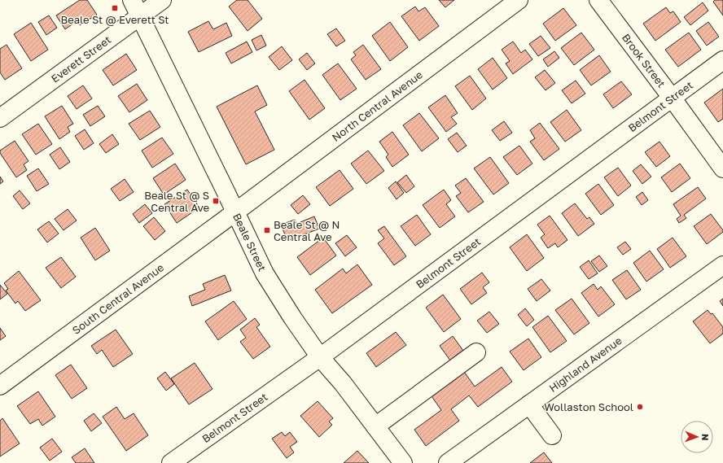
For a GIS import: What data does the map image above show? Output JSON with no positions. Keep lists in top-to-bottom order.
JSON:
{
  "streets": {
    "street": [
      "Everett Street",
      "Brook Street",
      "North Central Avenue",
      "Belmont Street",
      "Beale Street",
      "South Central Avenue",
      "Highland Avenue"
    ]
  },
  "crossings": [
    ["Everett Street", "Beale Street"],
    ["Brook Street", "Belmont Street"],
    ["North Central Avenue", "Beale Street"],
    ["North Central Avenue", "South Central Avenue"],
    ["Belmont Street", "Beale Street"],
    ["Beale Street", "South Central Avenue"]
  ],
  "places": {
    "transit": ["Beale St @ Everett St", "Beale St @ S Central Ave", "Beale St @ N Central Ave"],
    "other": ["Wollaston School"]
  },
  "north": "right"
}
